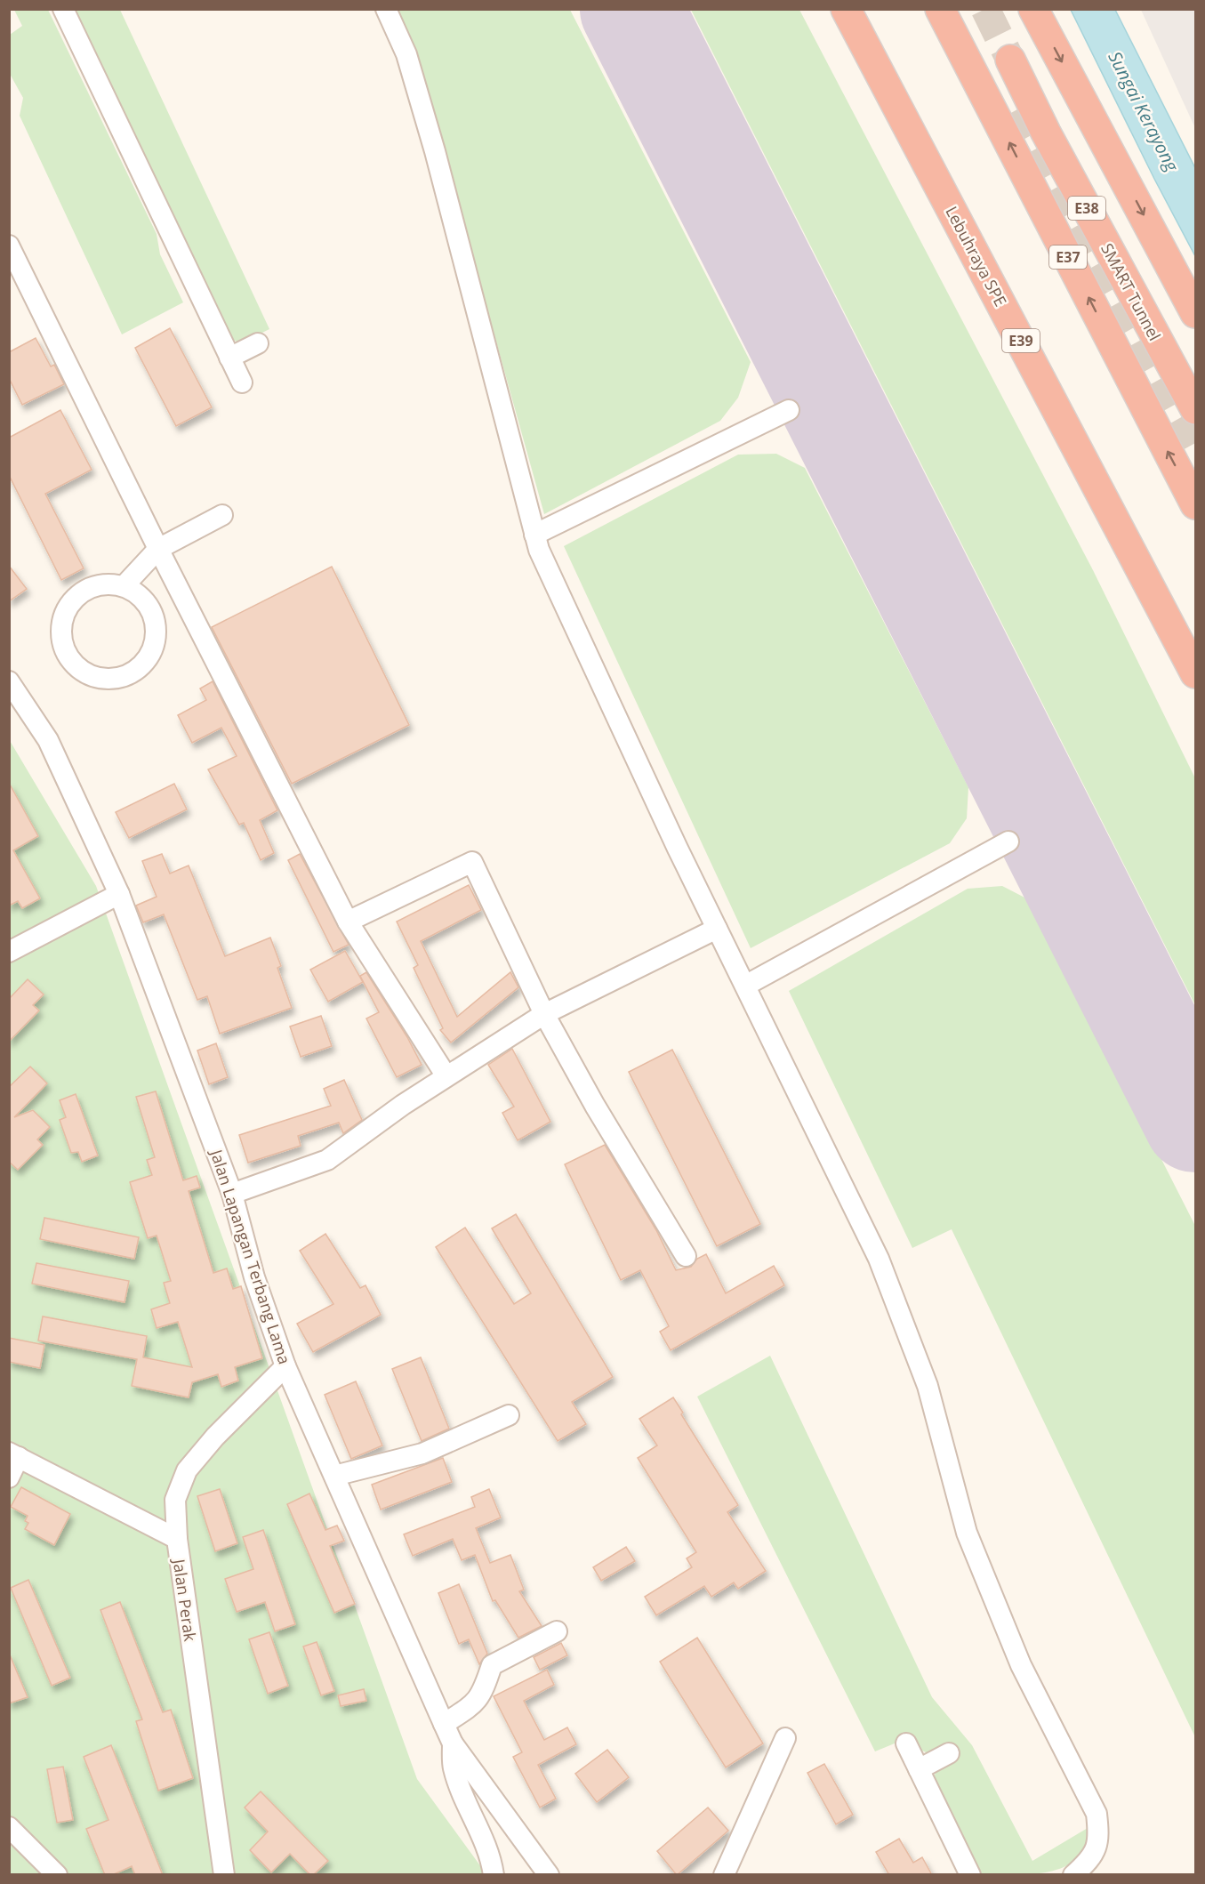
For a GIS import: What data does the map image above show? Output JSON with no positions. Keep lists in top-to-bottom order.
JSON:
{
  "streets": {
    "highway": [
      "E38",
      "Lebuhraya SPE",
      "E37",
      "SMART Tunnel",
      "E39"
    ],
    "street": ["Jalan Lapangan Terbang Lama", "Jalan Perak"]
  },
  "crossings": [
    ["Jalan Lapangan Terbang Lama", "Jalan Perak"]
  ],
  "water": ["Sungai Kerayong"]
}
